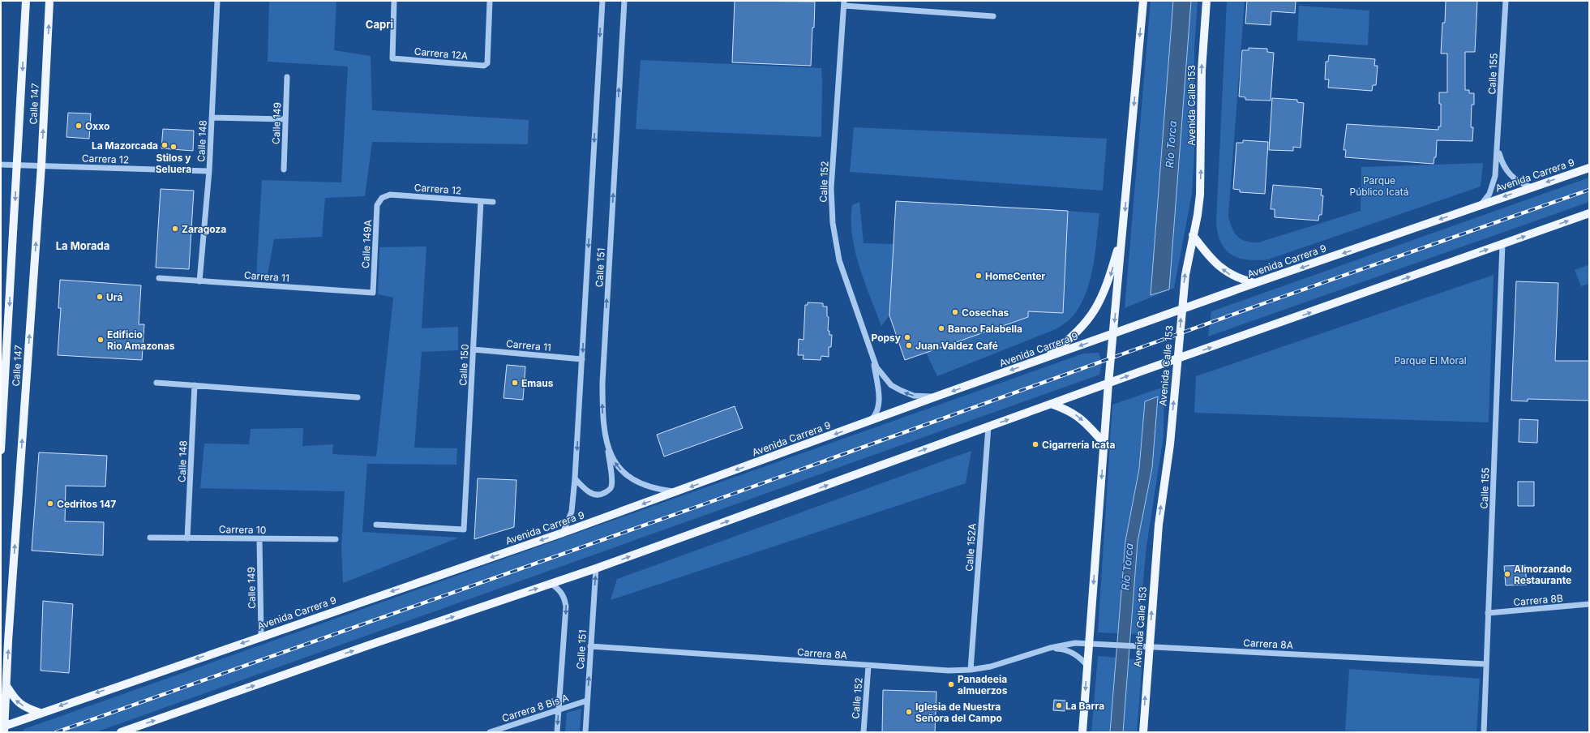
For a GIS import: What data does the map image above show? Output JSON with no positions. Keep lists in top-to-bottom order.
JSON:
{
  "streets": {
    "main road": ["Calle 147", "Avenida Calle 153", "Avenida Carrera 9"],
    "street": [
      "Carrera 12A",
      "Calle 155",
      "Calle 149",
      "Calle 148",
      "Carrera 12",
      "Calle 152",
      "Calle 149A",
      "Calle 151",
      "Carrera 11",
      "Calle 150",
      "Carrera 10",
      "Calle 152A",
      "Carrera 8B",
      "Carrera 8A",
      "Carrera 8 Bis A"
    ]
  },
  "crossings": [
    ["Calle 155", "Avenida Carrera 9"],
    ["Calle 155", "Carrera 8B"],
    ["Calle 155", "Carrera 8A"],
    ["Calle 147", "Carrera 12"],
    ["Calle 147", "Avenida Carrera 9"],
    ["Avenida Calle 153", "Avenida Carrera 9"],
    ["Avenida Calle 153", "Carrera 8A"],
    ["Calle 149", "Avenida Carrera 9"],
    ["Calle 149", "Carrera 10"],
    ["Calle 148", "Carrera 12"],
    ["Calle 148", "Carrera 11"],
    ["Calle 148", "Carrera 10"],
    ["Carrera 12", "Calle 149A"],
    ["Carrera 12", "Calle 150"],
    ["Avenida Carrera 9", "Calle 152"],
    ["Avenida Carrera 9", "Calle 151"],
    ["Calle 152", "Carrera 8A"],
    ["Calle 149A", "Carrera 11"],
    ["Calle 151", "Carrera 11"],
    ["Calle 151", "Carrera 8A"],
    ["Calle 151", "Carrera 8 Bis A"],
    ["Carrera 11", "Calle 150"],
    ["Calle 152A", "Carrera 8A"]
  ],
  "districts": ["Capri", "La Morada"],
  "water": ["Río Torca"],
  "parks": ["Parque Público Icatá", "Parque El Moral"],
  "places": [
    "Oxxo",
    "La Mazorcada",
    "Stilos y Seluera",
    "Zaragoza",
    "HomeCenter",
    "Urá",
    "Cosechas",
    "Banco Falabella",
    "Popsy",
    "Edificio Rio Amazonas",
    "Juan Valdez Café",
    "Emaus",
    "Cigarrería Icata",
    "Cedritos 147",
    "Almorzando Restaurante",
    "Panadeeia almuerzos",
    "La Barra",
    "Iglesia de Nuestra Señora del Campo"
  ]
}
